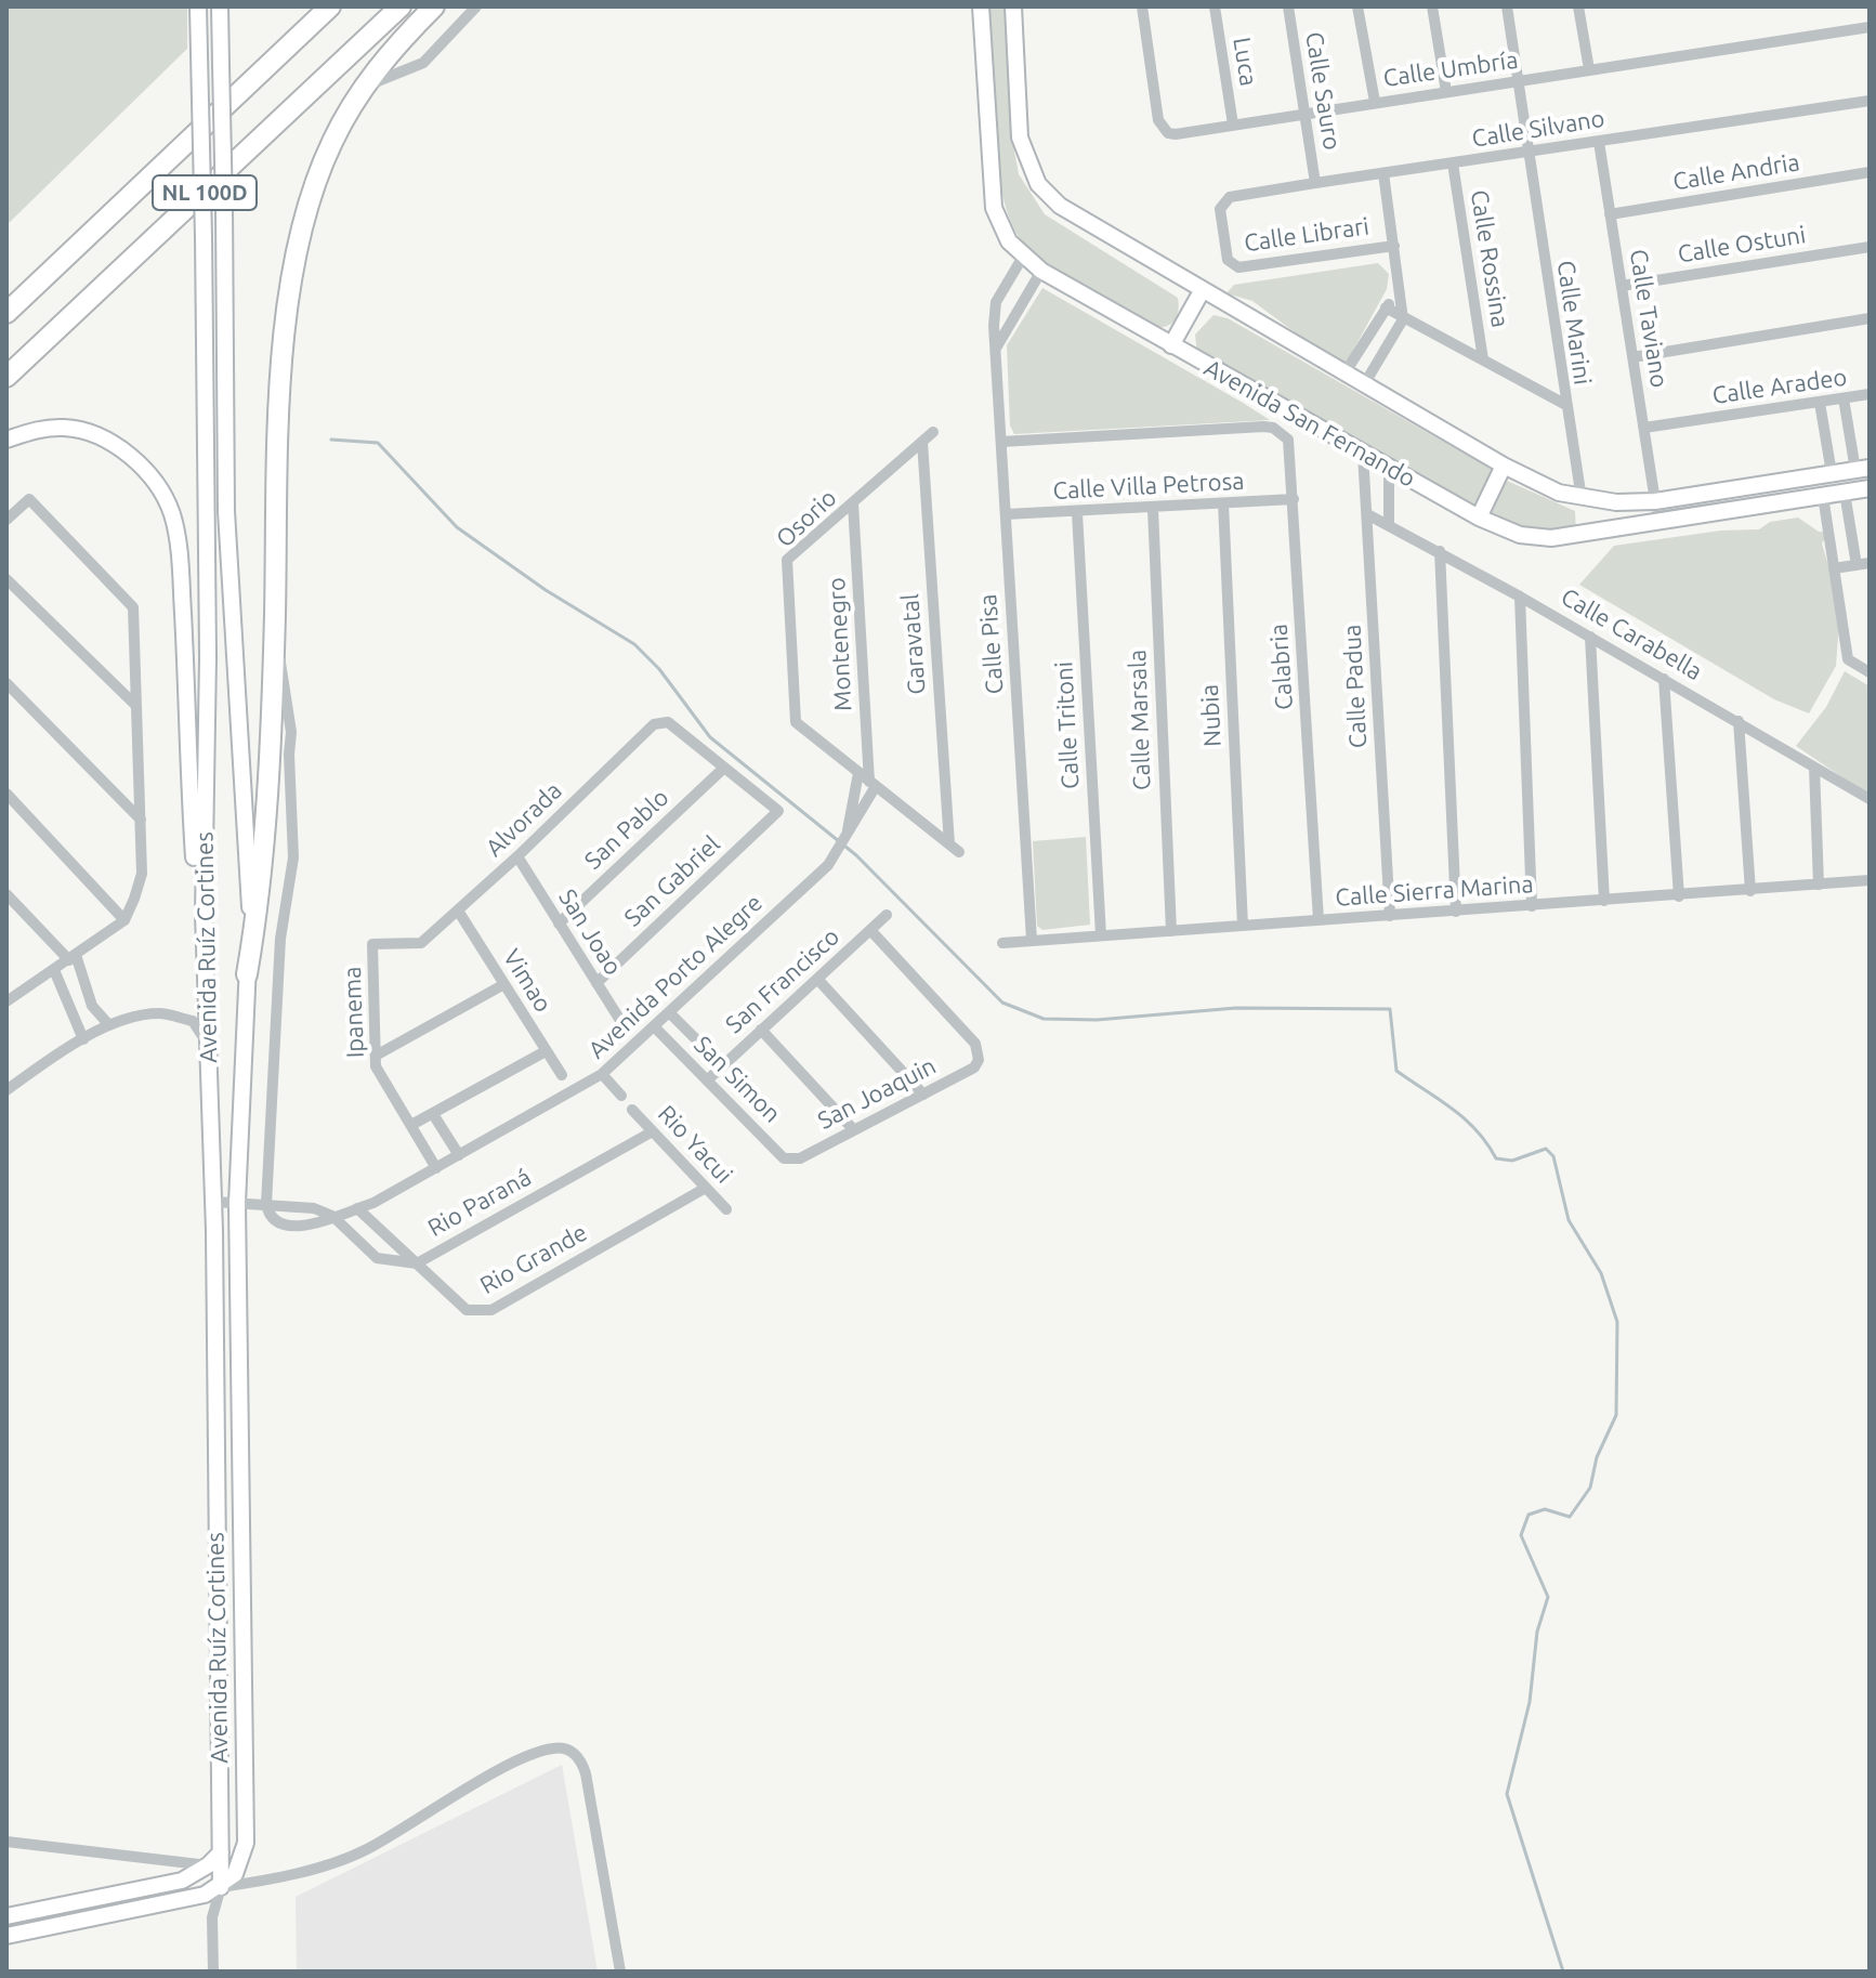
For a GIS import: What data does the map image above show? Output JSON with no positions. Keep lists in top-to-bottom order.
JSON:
{
  "streets": {
    "highway": ["NL 100D"],
    "main road": ["Avenida San Fernando", "Avenida Ruíz Cortines"],
    "street": [
      "Luca",
      "Calle Umbría",
      "Calle Sauro",
      "Calle Silvano",
      "Calle Andria",
      "Calle Librari",
      "Calle Ostuni",
      "Calle Rossina",
      "Calle Taviano",
      "Calle Marini",
      "Calle Aradeo",
      "Calle Villa Petrosa",
      "Osorio",
      "Calle Carabella",
      "Montenegro",
      "Garavatal",
      "Calle Pisa",
      "Calabria",
      "Calle Padua",
      "Nubia",
      "Calle Marsala",
      "Calle Tritoni",
      "Alvorada",
      "San Pablo",
      "San Gabriel",
      "Calle Sierra Marina",
      "San Joao",
      "Avenida Porto Alegre",
      "Vimao",
      "San Francisco",
      "Ipanema",
      "San Simon",
      "San Joaquin",
      "Rio Yacui",
      "Rio Paraná",
      "Rio Grande"
    ]
  },
  "crossings": [
    ["Luca", "Calle Umbría"],
    ["Calle Umbría", "Calle Sauro"],
    ["Calle Umbría", "Calle Marini"],
    ["Calle Sauro", "Calle Silvano"],
    ["Calle Silvano", "Calle Librari"],
    ["Calle Silvano", "Calle Rossina"],
    ["Calle Silvano", "Calle Taviano"],
    ["Calle Silvano", "Calle Marini"],
    ["Calle Andria", "Calle Taviano"],
    ["Calle Ostuni", "Calle Taviano"],
    ["Calle Taviano", "Calle Aradeo"],
    ["Avenida San Fernando", "Calle Pisa"],
    ["Avenida San Fernando", "Calle Padua"],
    ["Calle Villa Petrosa", "Calle Pisa"],
    ["Calle Villa Petrosa", "Calabria"],
    ["Calle Villa Petrosa", "Nubia"],
    ["Calle Villa Petrosa", "Calle Marsala"],
    ["Calle Villa Petrosa", "Calle Tritoni"],
    ["Osorio", "Montenegro"],
    ["Osorio", "Garavatal"],
    ["Calle Carabella", "Calle Padua"],
    ["Montenegro", "Garavatal"],
    ["Montenegro", "Avenida Porto Alegre"],
    ["Garavatal", "Avenida Porto Alegre"],
    ["Calle Pisa", "Calabria"],
    ["Calle Pisa", "Calle Sierra Marina"],
    ["Calabria", "Calle Sierra Marina"],
    ["Calle Padua", "Calle Sierra Marina"],
    ["Nubia", "Calle Sierra Marina"],
    ["Calle Marsala", "Calle Sierra Marina"],
    ["Calle Tritoni", "Calle Sierra Marina"],
    ["Alvorada", "San Pablo"],
    ["Alvorada", "San Gabriel"],
    ["Alvorada", "San Joao"],
    ["Alvorada", "Vimao"],
    ["Alvorada", "Ipanema"],
    ["San Pablo", "San Gabriel"],
    ["San Pablo", "San Joao"],
    ["San Gabriel", "San Joao"],
    ["Avenida Porto Alegre", "Ipanema"],
    ["Avenida Porto Alegre", "San Simon"],
    ["Avenida Porto Alegre", "Rio Paraná"],
    ["Avenida Porto Alegre", "Rio Grande"],
    ["San Francisco", "San Simon"],
    ["San Francisco", "San Joaquin"],
    ["San Simon", "San Joaquin"],
    ["Rio Yacui", "Rio Paraná"],
    ["Rio Yacui", "Rio Grande"],
    ["Rio Paraná", "Rio Grande"]
  ]
}
